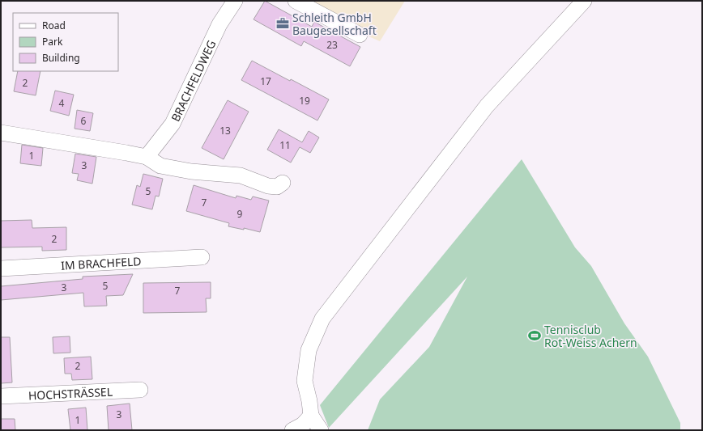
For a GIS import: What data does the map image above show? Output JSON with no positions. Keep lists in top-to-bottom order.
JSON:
{
  "streets": {
    "street": ["BRACHFELDWEG", "IM BRACHFELD", "HOCHSTRÄSSEL"]
  },
  "places": {
    "office": ["Schleith GmbH Baugesellschaft"],
    "sports": ["Tennisclub Rot-Weiss Achern"]
  },
  "house_numbers": [
    "23",
    "17",
    "2",
    "19",
    "4",
    "6",
    "13",
    "11",
    "1",
    "3",
    "5",
    "7",
    "9",
    "2",
    "5",
    "3",
    "7",
    "2",
    "3",
    "1"
  ],
  "legend": ["Road", "Park", "Building"]
}
